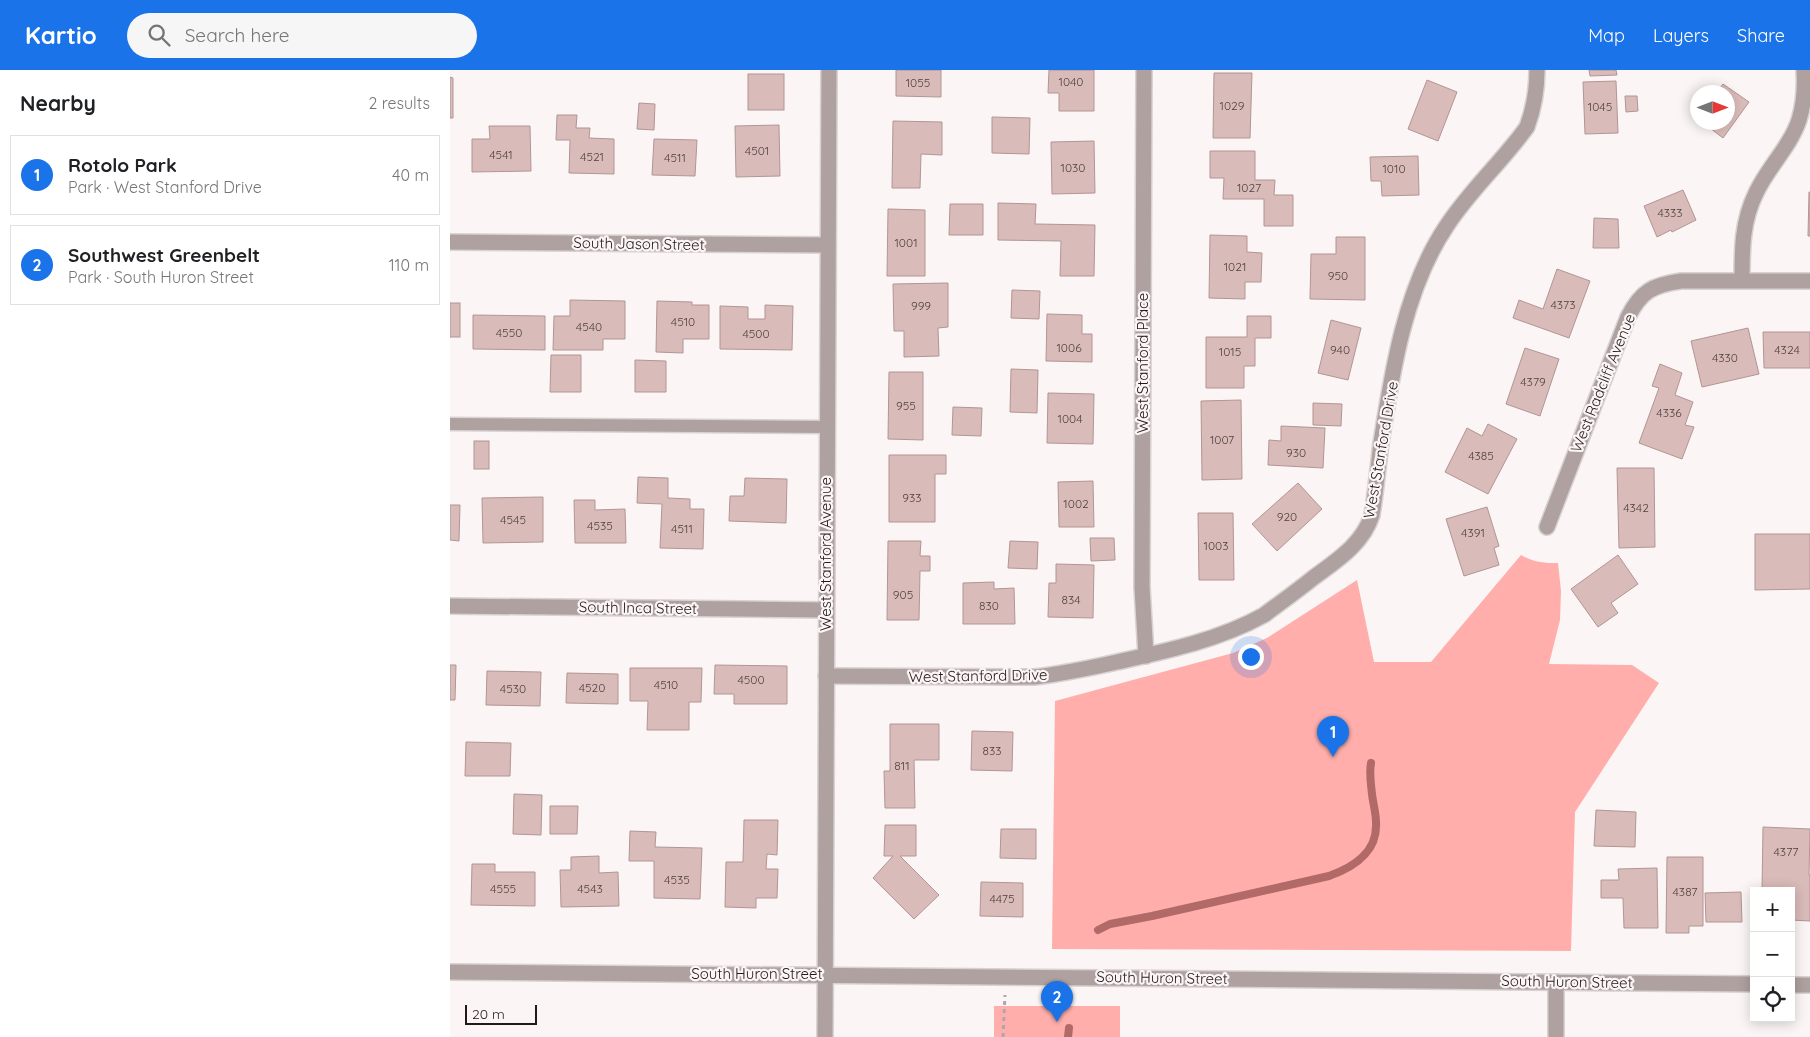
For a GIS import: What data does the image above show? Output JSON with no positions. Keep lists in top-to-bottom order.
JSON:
{
  "streets": {
    "street": [
      "South Jason Street",
      "West Stanford Place",
      "West Radcliff Avenue",
      "West Stanford Drive",
      "West Stanford Avenue",
      "South Inca Street",
      "South Huron Street"
    ]
  },
  "crossings": [
    ["South Jason Street", "West Stanford Avenue"],
    ["West Stanford Place", "West Stanford Drive"],
    ["West Stanford Drive", "West Stanford Avenue"],
    ["West Stanford Avenue", "South Inca Street"],
    ["West Stanford Avenue", "South Huron Street"]
  ],
  "house_numbers": [
    "1040",
    "1055",
    "1029",
    "1045",
    "4501",
    "4541",
    "4521",
    "4511",
    "1030",
    "1010",
    "1027",
    "4333",
    "1001",
    "1021",
    "950",
    "4373",
    "999",
    "4510",
    "4540",
    "4550",
    "4500",
    "1006",
    "940",
    "4324",
    "1015",
    "4330",
    "4379",
    "955",
    "4336",
    "1004",
    "1007",
    "930",
    "4385",
    "933",
    "1002",
    "4342",
    "920",
    "4545",
    "4535",
    "4511",
    "4391",
    "1003",
    "905",
    "834",
    "830",
    "4500",
    "4510",
    "4520",
    "4530",
    "833",
    "811",
    "4377",
    "4535",
    "4555",
    "4543",
    "4387",
    "4475"
  ],
  "scale_bar": "20 m",
  "north": "right",
  "page": {
    "header": "Kartio",
    "search": "Search here",
    "nav": ["Map", "Layers", "Share"],
    "heading": ["Nearby", "2 results"],
    "list": [
      {
        "mark": "1",
        "name": "Rotolo Park",
        "note": "Park · West Stanford Drive",
        "value": "40 m"
      },
      {
        "mark": "2",
        "name": "Southwest Greenbelt",
        "note": "Park · South Huron Street",
        "value": "110 m"
      }
    ],
    "pins": ["1", "2"],
    "map_buttons": ["+", "−"],
    "scale": "20 m"
  }
}
